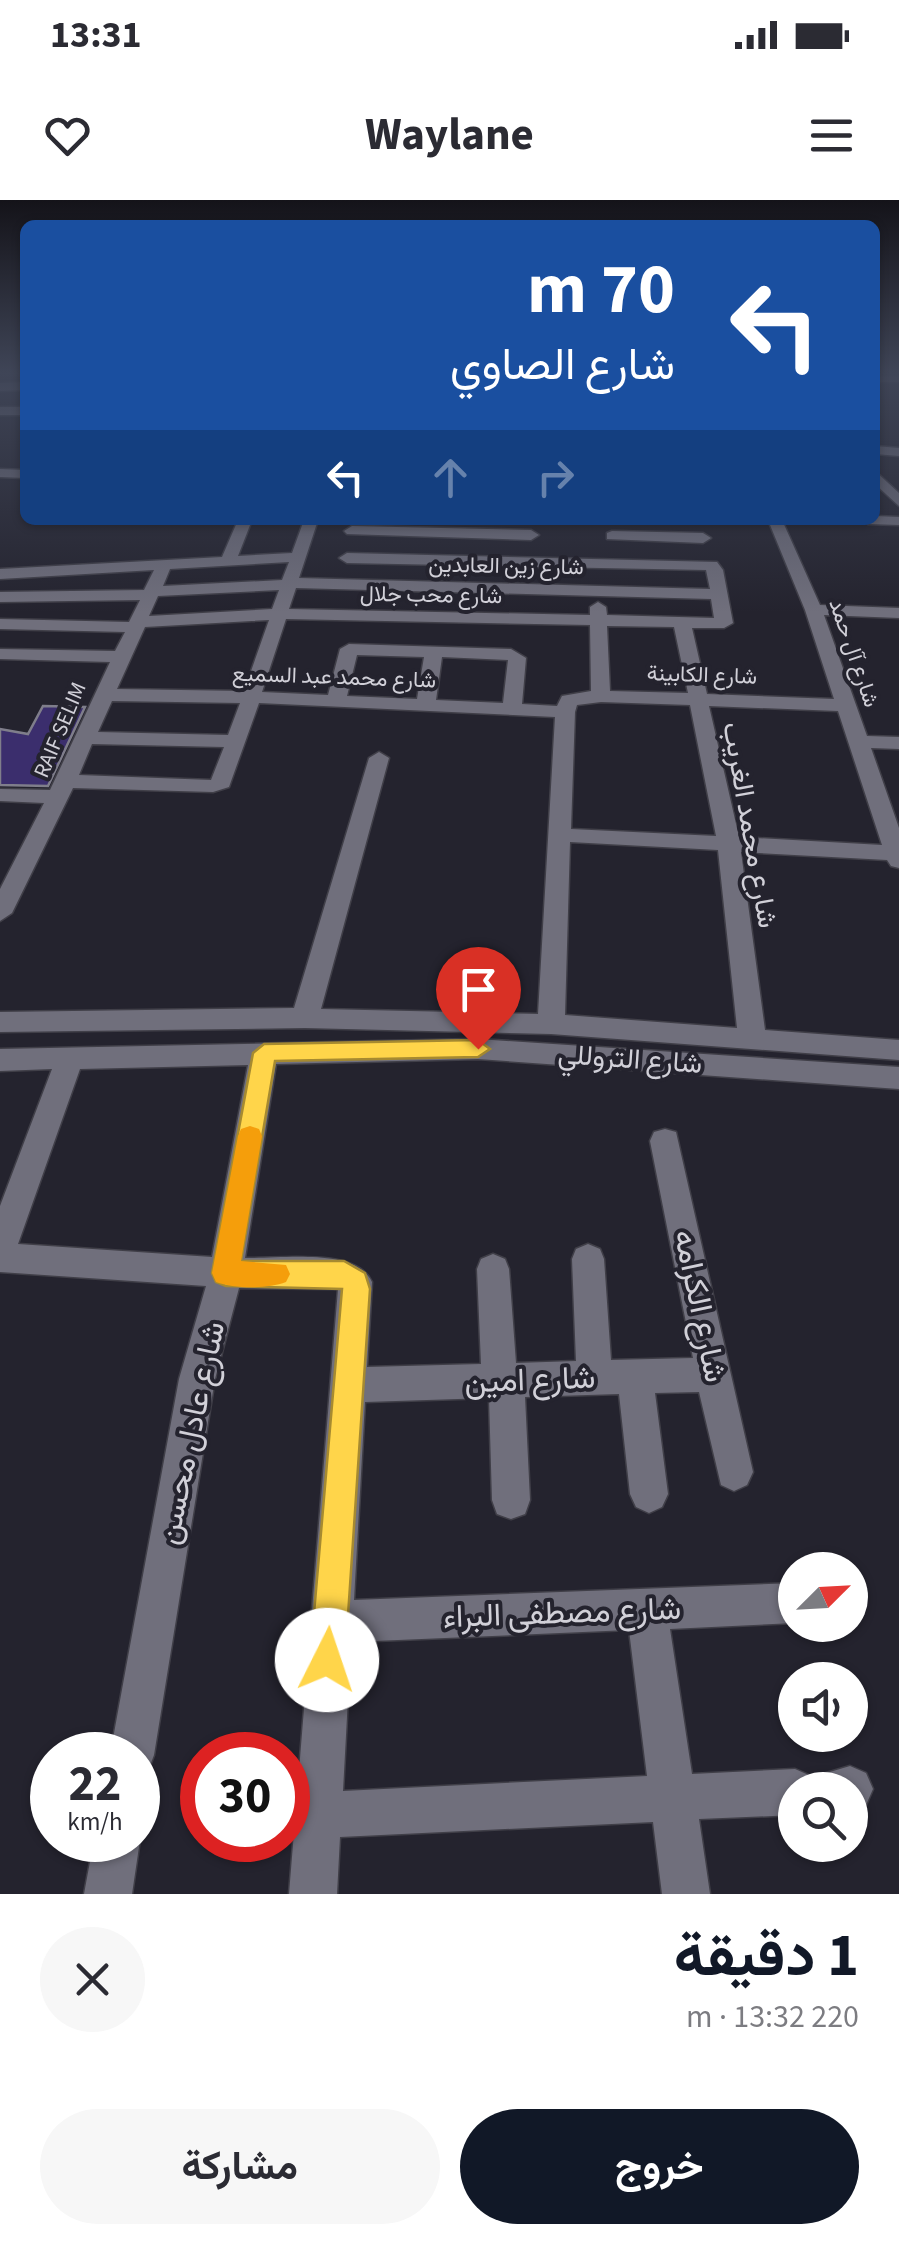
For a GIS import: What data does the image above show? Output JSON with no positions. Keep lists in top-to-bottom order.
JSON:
{
  "streets": {
    "street": [
      "شارع زين العابدين",
      "شارع محب جلال",
      "شارع آل حمد",
      "شارع الكابينة",
      "شارع محمد عبد السميع",
      "RAIF SELIM",
      "شارع محمد الغريب",
      "شارع التروللي",
      "شارع الكرامه",
      "شارع امين",
      "شارع عادل محسن",
      "شارع مصطفى البراء"
    ]
  },
  "crossings": [
    ["شارع زين العابدين", "شارع محب جلال"],
    ["شارع زين العابدين", "RAIF SELIM"],
    ["شارع محب جلال", "RAIF SELIM"],
    ["شارع محب جلال", "شارع محمد الغريب"],
    ["شارع آل حمد", "شارع الكابينة"],
    ["شارع الكابينة", "شارع محمد عبد السميع"],
    ["شارع الكابينة", "شارع محمد الغريب"],
    ["شارع محمد عبد السميع", "RAIF SELIM"],
    ["شارع محمد الغريب", "شارع التروللي"],
    ["شارع التروللي", "شارع عادل محسن"],
    ["شارع الكرامه", "شارع امين"]
  ],
  "north": "top right",
  "page": {
    "status": "13:31",
    "header": "Waylane",
    "turn": ["70 m", "شارع الصاوي"],
    "speed": "22 km/h",
    "limit": "30",
    "heading": ["1 دقيقة", "220 m · 13:32"],
    "buttons": ["خروج", "مشاركة"]
  }
}
